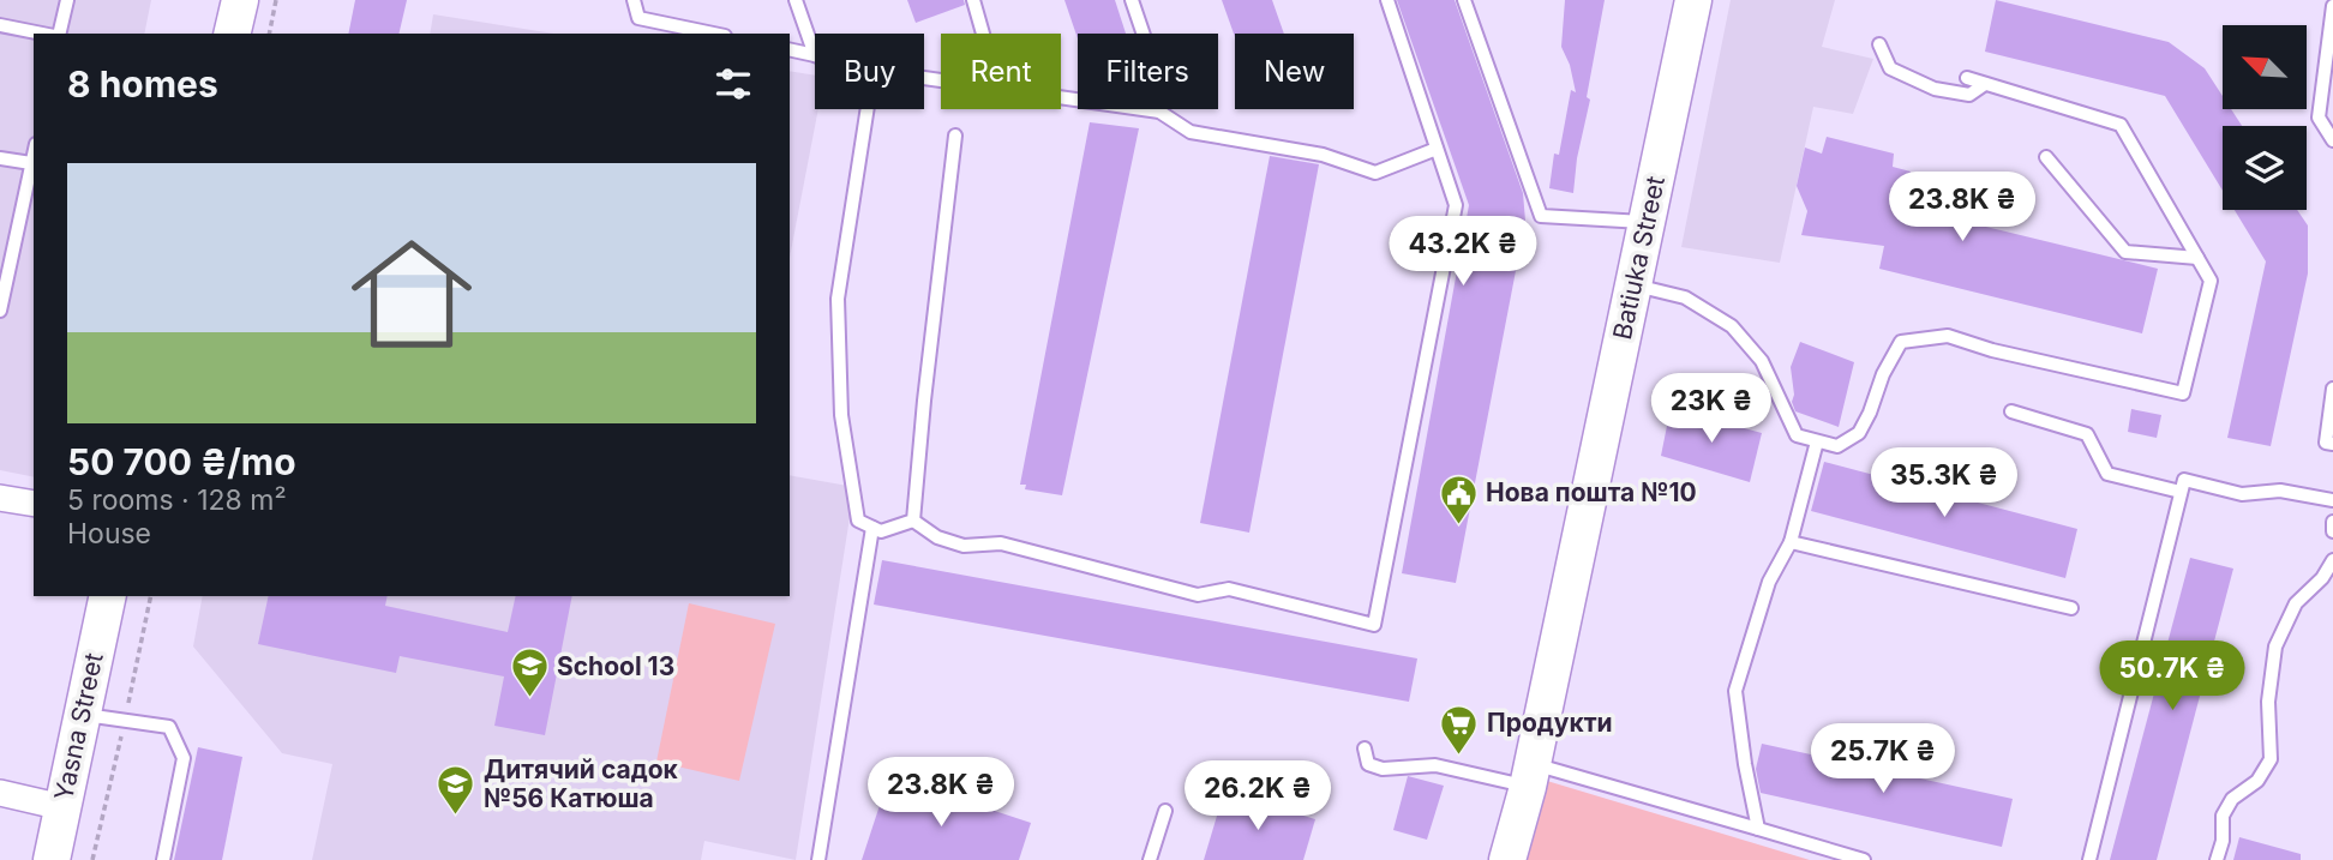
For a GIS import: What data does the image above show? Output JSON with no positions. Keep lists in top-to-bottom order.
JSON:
{
  "streets": {
    "street": ["Batiuka Street", "Yasna Street"]
  },
  "places": {
    "public building": ["Нова пошта №10"],
    "school or university": ["School 13", "Дитячий садок №56 Катюша"],
    "supermarket": ["Продукти"]
  },
  "north": "top left",
  "page": {
    "chip": [
      "Buy",
      "Rent",
      "Filters",
      "New"
    ],
    "heading": "8 homes",
    "list": [
      {
        "name": "50 700 ₴/mo",
        "note": "5 rooms · 128 m² · House"
      }
    ],
    "price": [
      "23.8K ₴",
      "43.2K ₴",
      "23K ₴",
      "35.3K ₴",
      "50.7K ₴",
      "25.7K ₴",
      "23.8K ₴",
      "26.2K ₴"
    ]
  }
}
